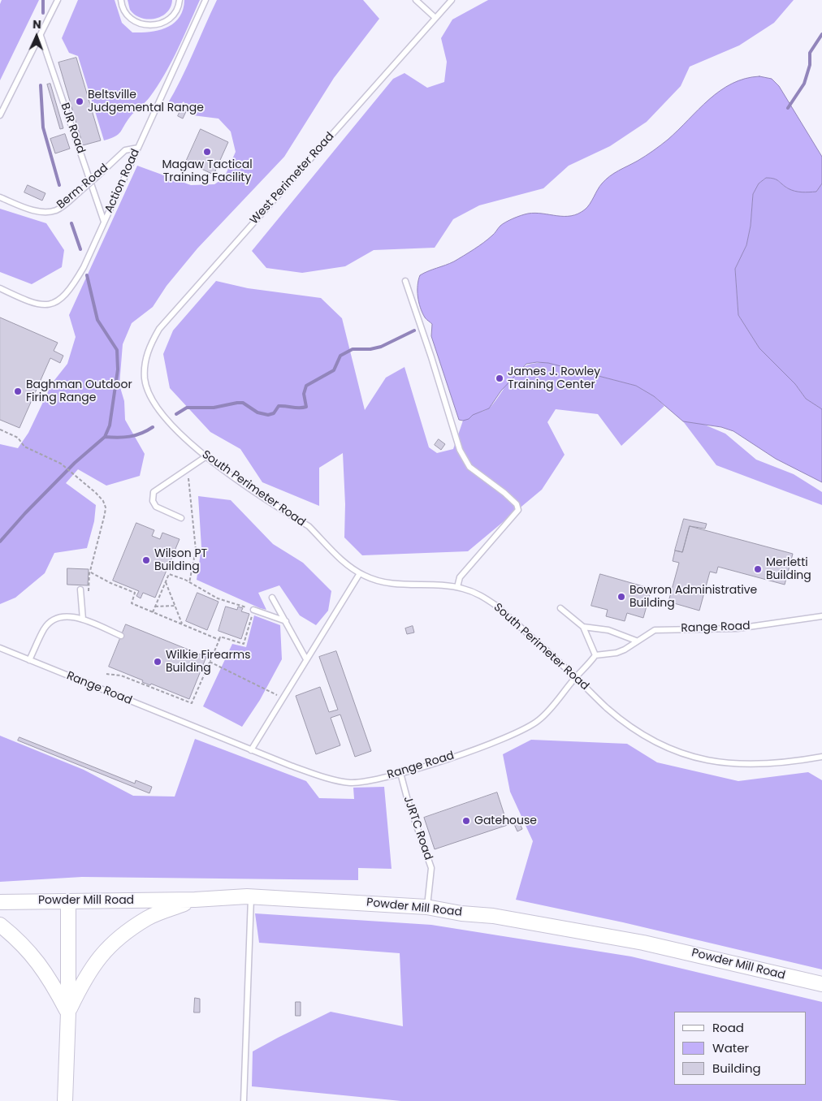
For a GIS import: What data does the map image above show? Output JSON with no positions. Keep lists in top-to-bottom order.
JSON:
{
  "streets": {
    "main road": ["Powder Mill Road"],
    "lane": [
      "BJR Road",
      "West Perimeter Road",
      "Action Road",
      "Berm Road",
      "South Perimeter Road",
      "Range Road",
      "JJRTC Road"
    ]
  },
  "crossings": [
    ["BJR Road", "Action Road"],
    ["West Perimeter Road", "South Perimeter Road"],
    ["Action Road", "Berm Road"],
    ["South Perimeter Road", "Range Road"],
    ["Range Road", "JJRTC Road"],
    ["JJRTC Road", "Powder Mill Road"]
  ],
  "places": [
    "Beltsville Judgemental Range",
    "Magaw Tactical Training Facility",
    "James J. Rowley Training Center",
    "Baghman Outdoor Firing Range",
    "Wilson PT Building",
    "Merletti Building",
    "Bowron Administrative Building",
    "Wilkie Firearms Building",
    "Gatehouse"
  ],
  "legend": ["Road", "Water", "Building"],
  "north": "top"
}
